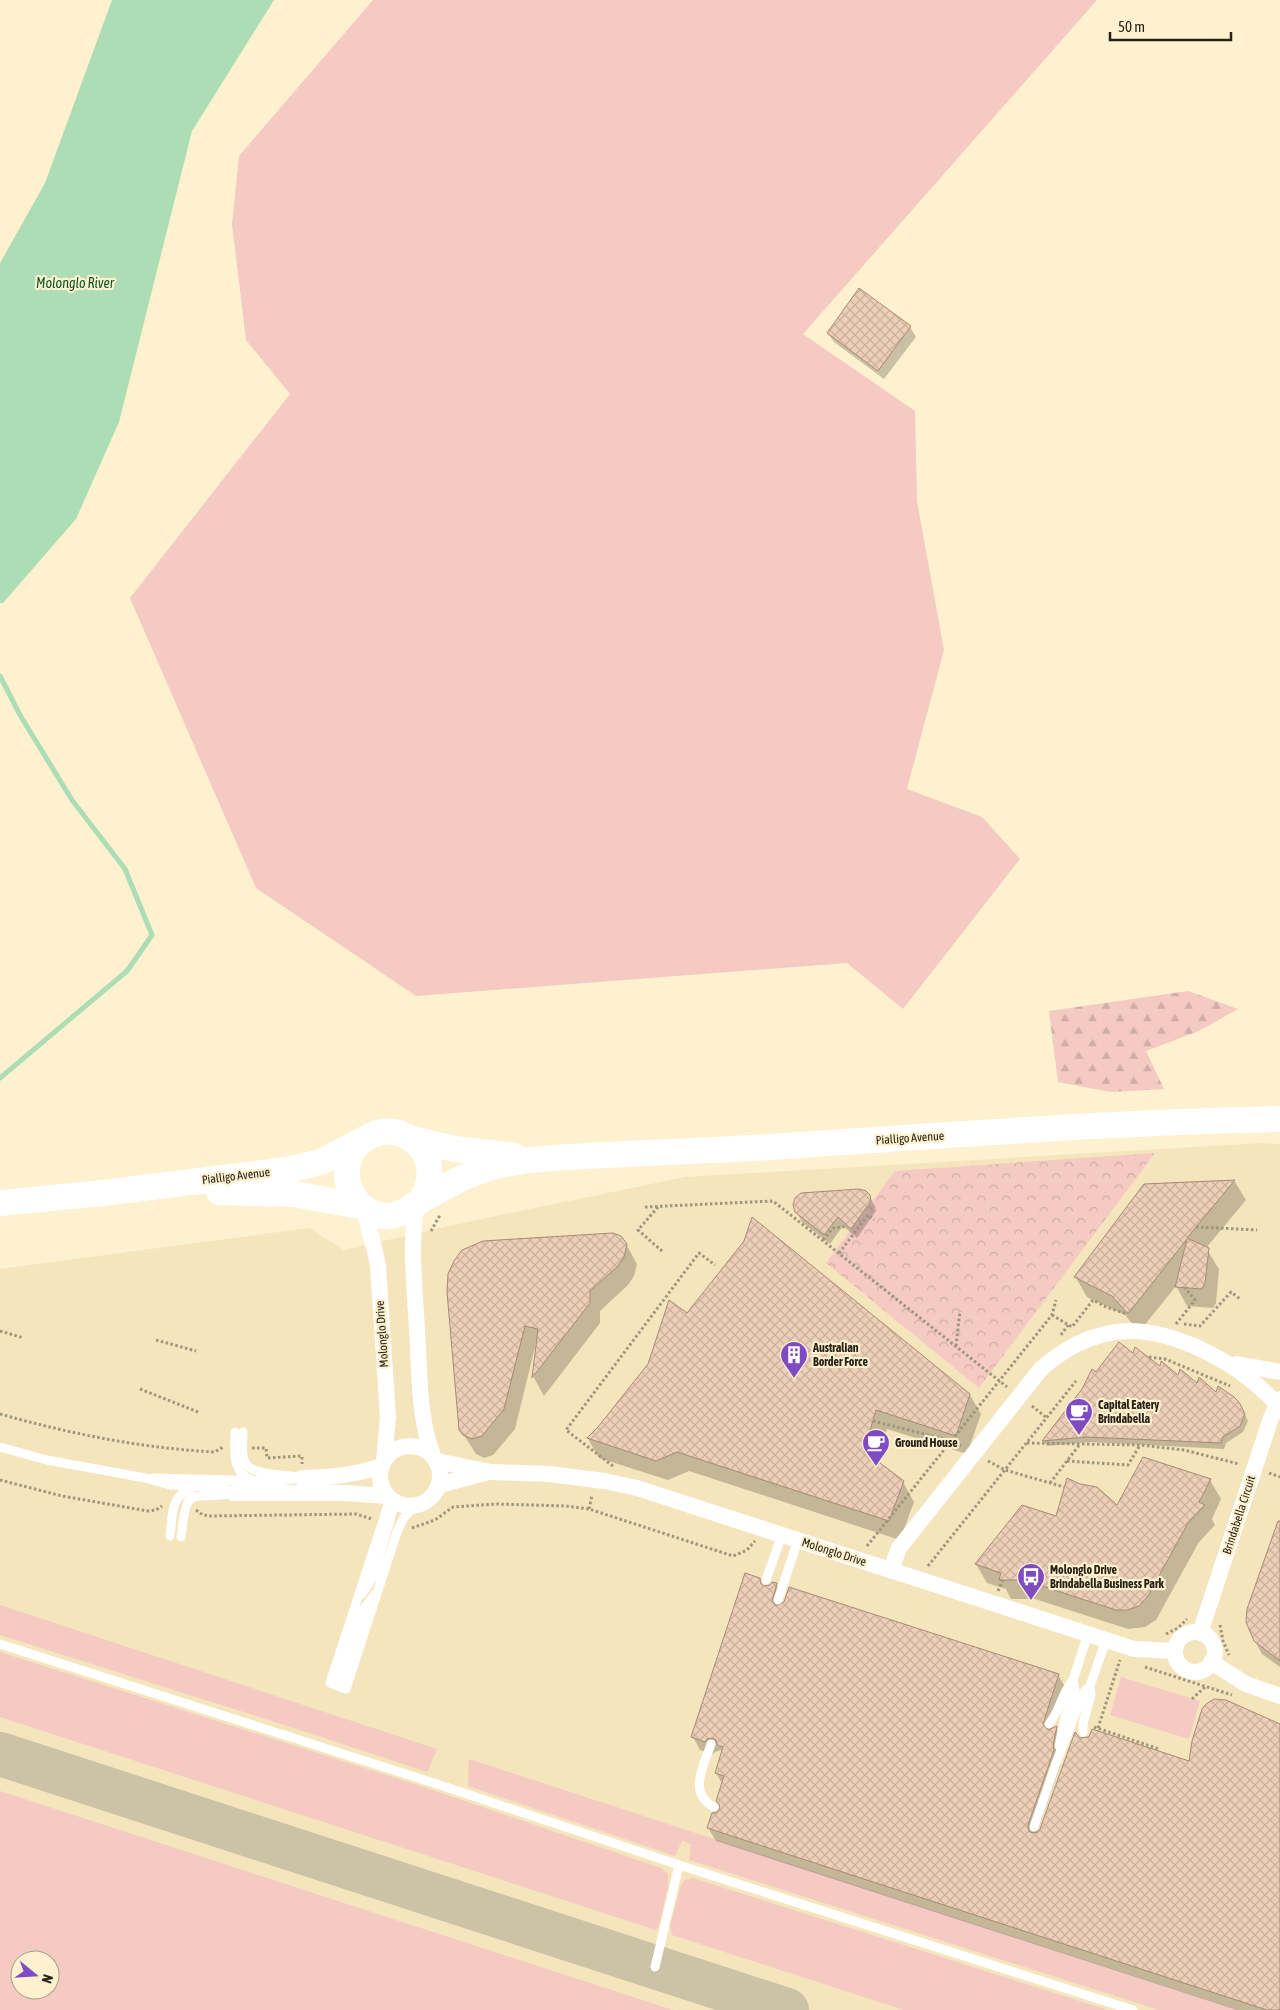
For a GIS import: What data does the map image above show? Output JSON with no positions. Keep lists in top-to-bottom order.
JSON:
{
  "streets": {
    "main road": ["Pialligo Avenue"],
    "street": ["Molonglo Drive", "Brindabella Circuit"]
  },
  "crossings": [
    ["Pialligo Avenue", "Molonglo Drive"],
    ["Molonglo Drive", "Brindabella Circuit"]
  ],
  "water": ["Molonglo River"],
  "places": {
    "building": ["Australian Border Force"],
    "cafe": ["Capital Eatery Brindabella", "Ground House"],
    "bus stop": ["Molonglo Drive Brindabella Business Park"]
  },
  "scale_bar": "50 m",
  "north": "right"
}
